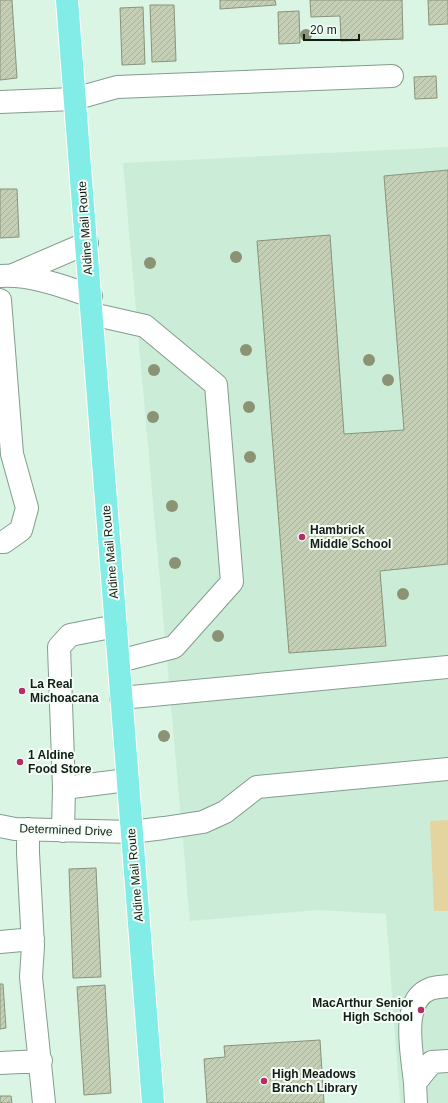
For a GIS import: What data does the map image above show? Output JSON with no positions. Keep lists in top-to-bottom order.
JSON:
{
  "streets": {
    "main road": ["Aldine Mail Route"],
    "street": ["Determined Drive"]
  },
  "crossings": [
    ["Aldine Mail Route", "Determined Drive"]
  ],
  "places": [
    "Hambrick Middle School",
    "La Real Michoacana",
    "1 Aldine Food Store",
    "MacArthur Senior High School",
    "High Meadows Branch Library"
  ],
  "scale_bar": "20 m"
}
